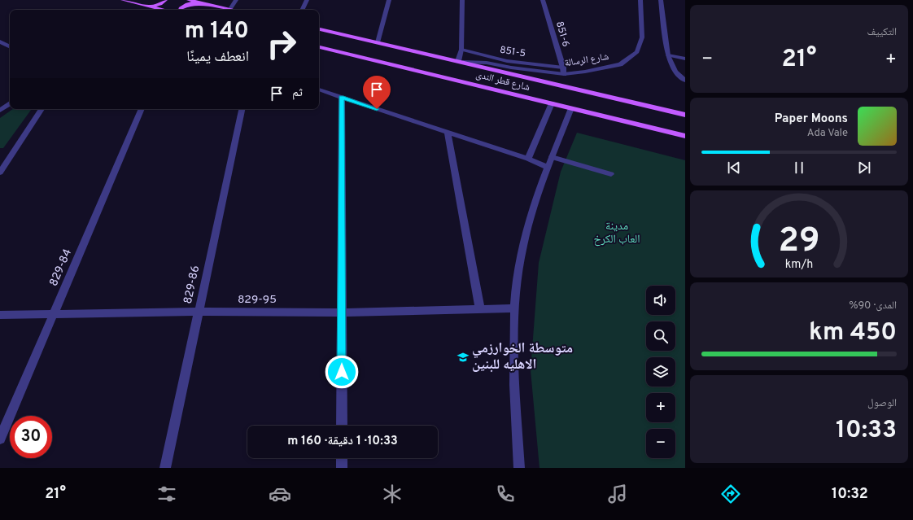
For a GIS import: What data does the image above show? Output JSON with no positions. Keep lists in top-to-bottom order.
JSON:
{
  "streets": {
    "main road": ["شارع قطر الندى"],
    "street": [
      "851-6",
      "851-5",
      "شارع الرسالة",
      "829-84",
      "829-86",
      "829-95"
    ]
  },
  "crossings": [
    ["851-6", "851-5"],
    ["851-6", "شارع الرسالة"],
    ["851-5", "شارع الرسالة"],
    ["شارع الرسالة", "شارع قطر الندى"],
    ["829-84", "829-95"],
    ["829-86", "829-95"]
  ],
  "parks": ["مدينة العاب الكرخ"],
  "places": {
    "school or university": ["متوسطة الخوارزمي الاهليه للبنين"]
  },
  "page": {
    "tile": [
      "التكييف",
      ["المدى · 90%", "450 km"],
      ["الوصول", "10:33"]
    ],
    "turn": ["140 m", "انعطف يمينًا"],
    "heat": ["−", "21°", "+"],
    "then": "ثم",
    "song": ["Paper Moons", "Ada Vale"],
    "map_buttons": ["+", "−"],
    "limit": "30",
    "trip": "10:33 · 1 دقيقة · 160 m",
    "tabs": ["10:32", "21°"],
    "gauge": ["29", "km/h"]
  }
}
